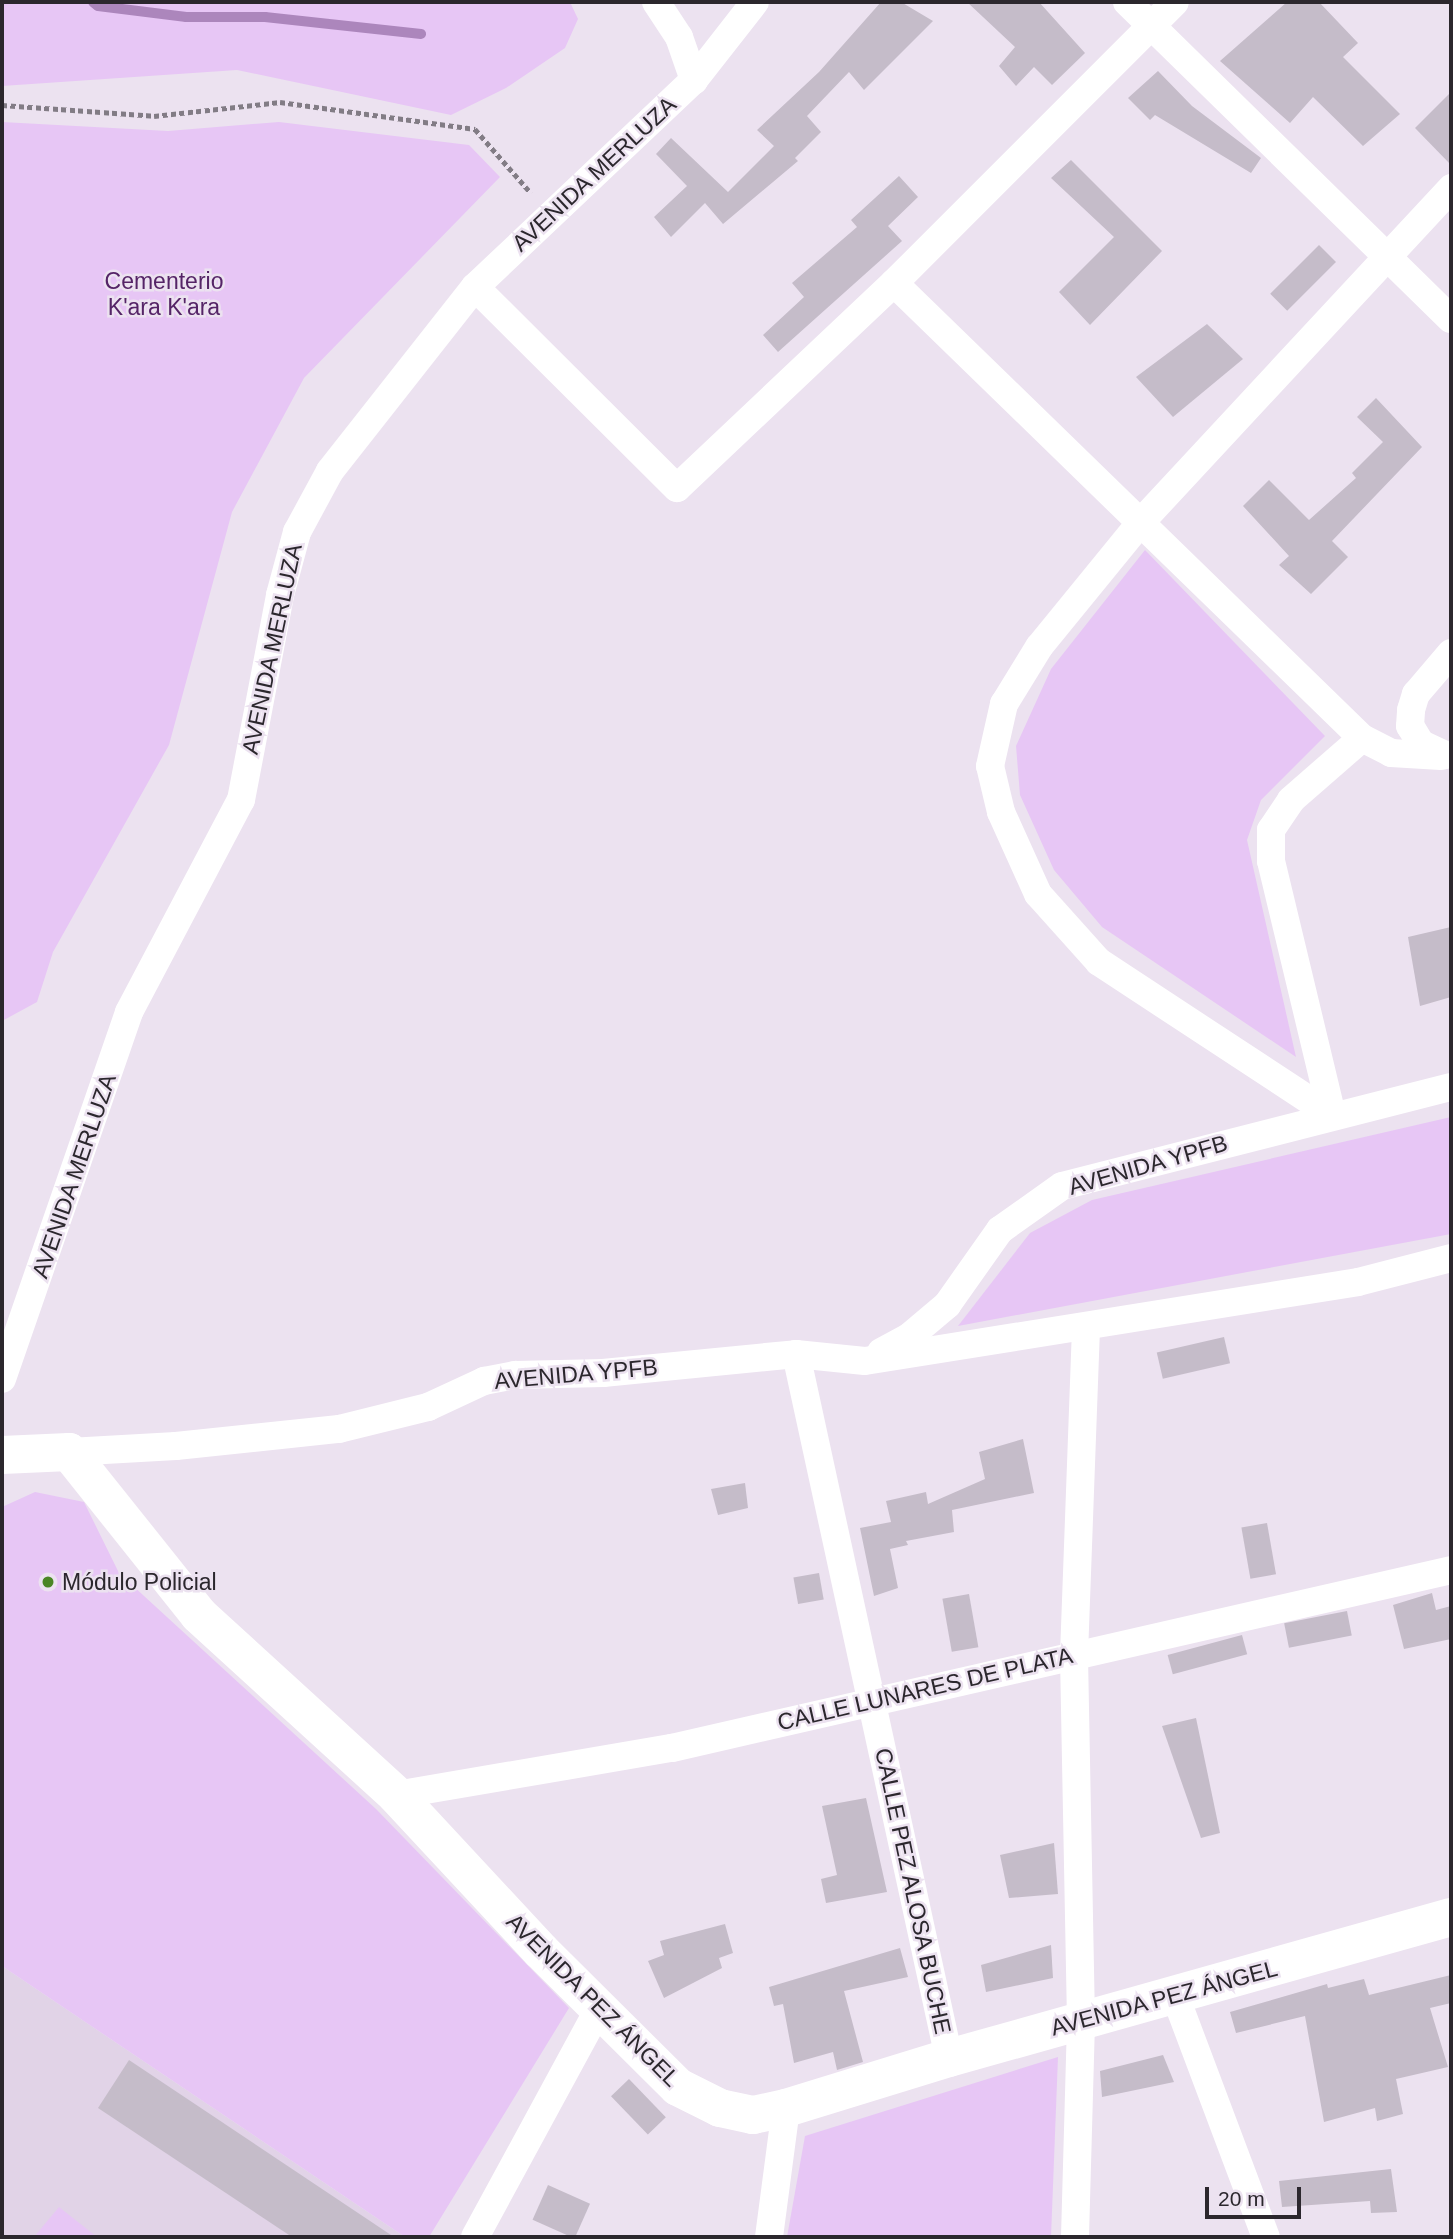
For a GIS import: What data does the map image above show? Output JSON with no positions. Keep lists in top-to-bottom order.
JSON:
{
  "streets": {
    "street": [
      "AVENIDA MERLUZA",
      "AVENIDA YPFB",
      "CALLE LUNARES DE PLATA",
      "CALLE PEZ ALOSA BUCHE",
      "AVENIDA PEZ ÁNGEL"
    ]
  },
  "crossings": [
    ["AVENIDA YPFB", "CALLE PEZ ALOSA BUCHE"],
    ["AVENIDA YPFB", "AVENIDA PEZ ÁNGEL"],
    ["CALLE LUNARES DE PLATA", "CALLE PEZ ALOSA BUCHE"],
    ["CALLE LUNARES DE PLATA", "AVENIDA PEZ ÁNGEL"],
    ["CALLE PEZ ALOSA BUCHE", "AVENIDA PEZ ÁNGEL"]
  ],
  "parks": ["Cementerio K'ara K'ara"],
  "places": ["Módulo Policial"],
  "scale_bar": "20 m"
}
